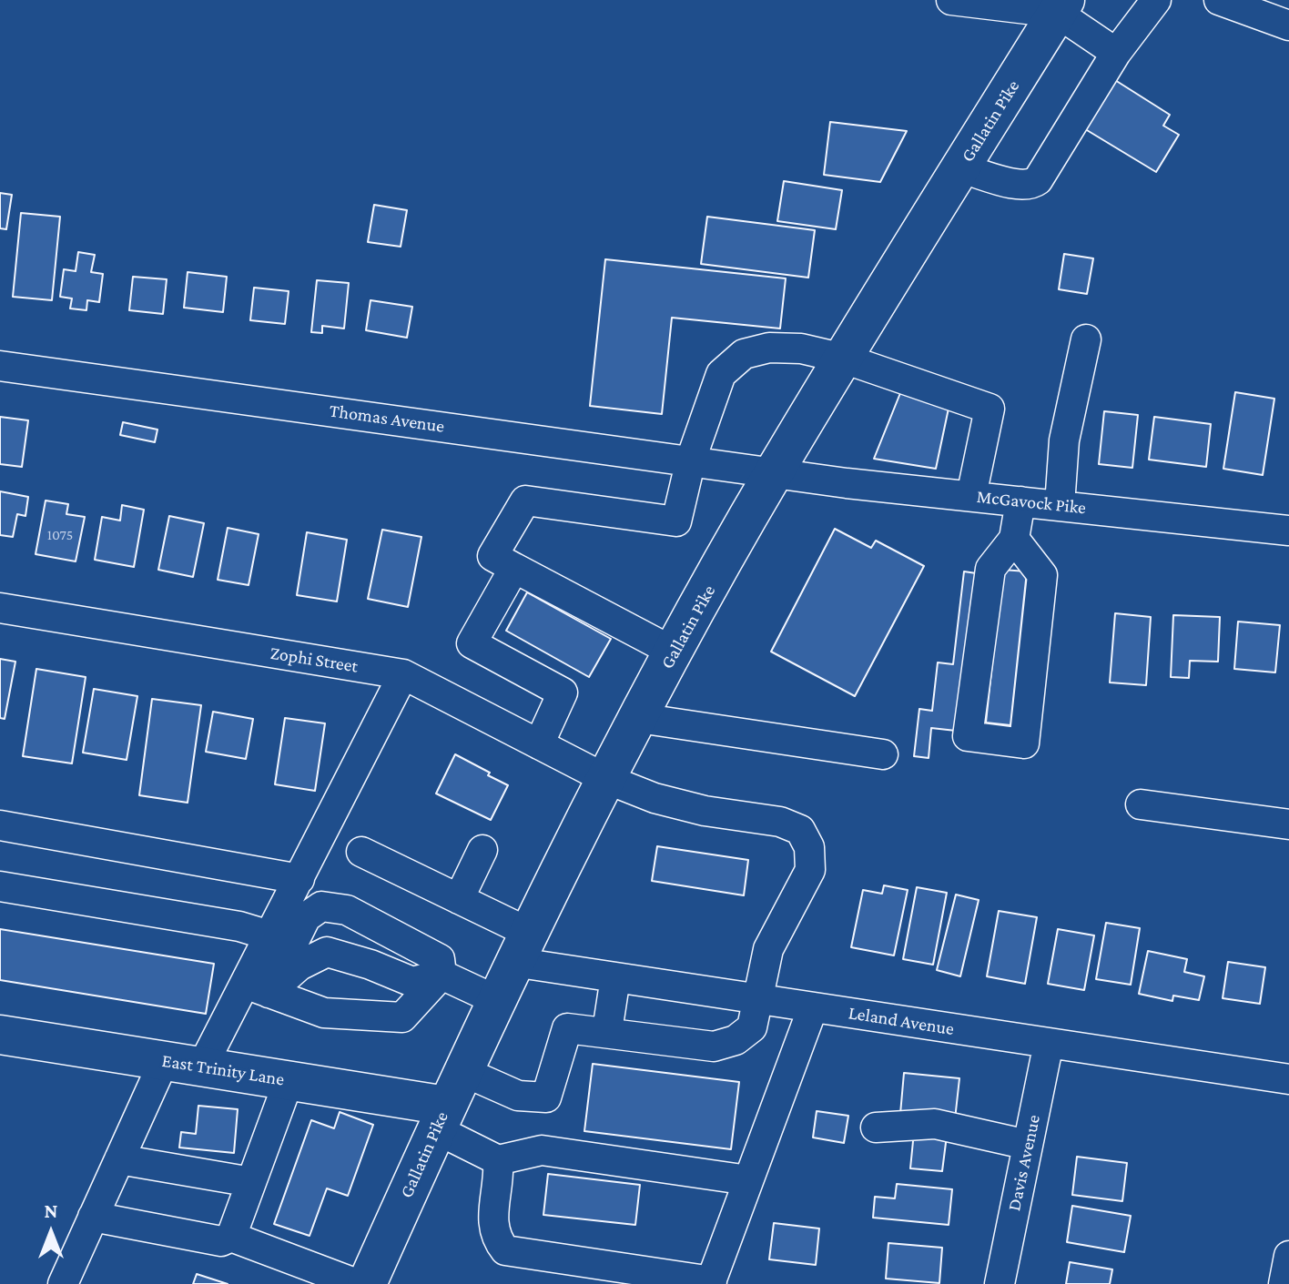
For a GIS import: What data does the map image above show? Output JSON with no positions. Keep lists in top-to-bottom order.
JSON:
{
  "streets": {
    "main road": ["Gallatin Pike", "East Trinity Lane"],
    "street": [
      "Thomas Avenue",
      "McGavock Pike",
      "Zophi Street",
      "Leland Avenue",
      "Davis Avenue"
    ]
  },
  "crossings": [
    ["Gallatin Pike", "Thomas Avenue"],
    ["Gallatin Pike", "McGavock Pike"],
    ["Gallatin Pike", "Zophi Street"],
    ["Gallatin Pike", "Leland Avenue"],
    ["Gallatin Pike", "East Trinity Lane"],
    ["Thomas Avenue", "McGavock Pike"],
    ["Zophi Street", "Leland Avenue"],
    ["Leland Avenue", "Davis Avenue"]
  ],
  "house_numbers": ["1075"],
  "north": "top"
}
